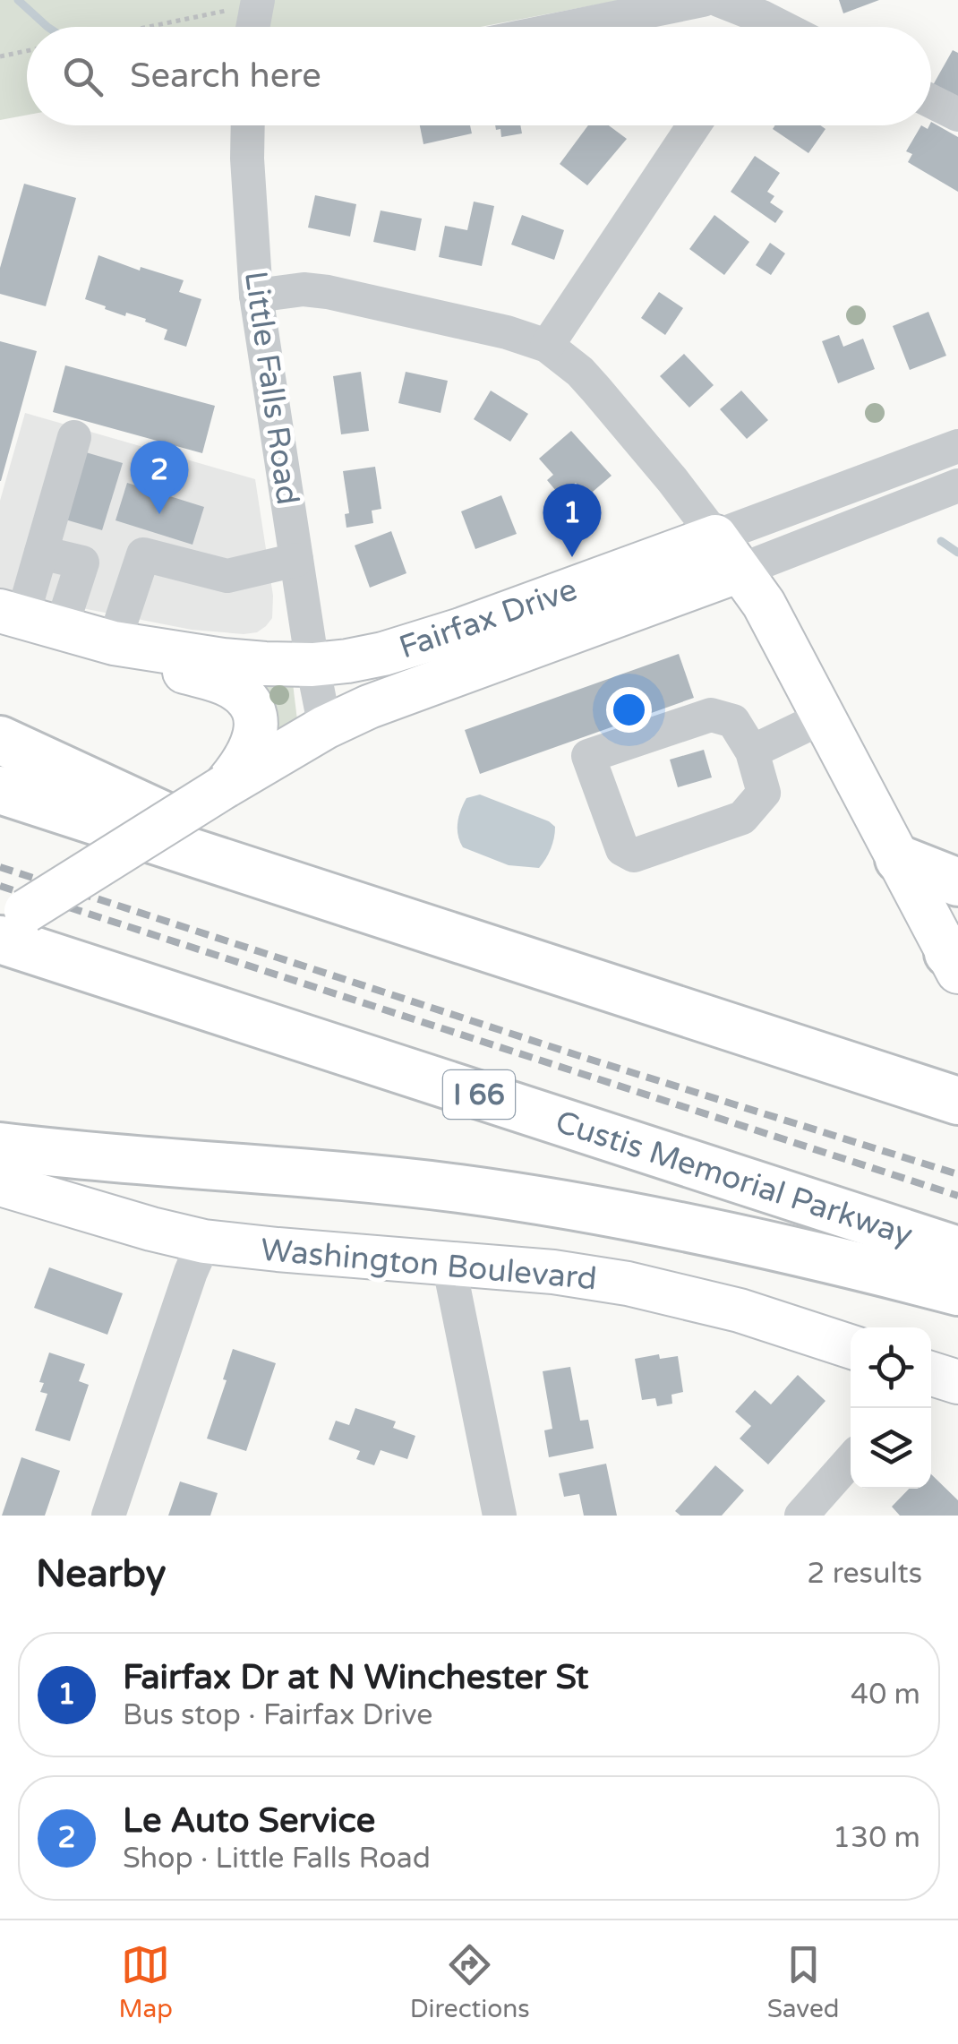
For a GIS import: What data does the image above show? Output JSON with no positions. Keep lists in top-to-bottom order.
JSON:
{
  "streets": {
    "highway": ["I 66", "Custis Memorial Parkway"],
    "main road": ["Fairfax Drive", "Washington Boulevard"],
    "street": ["Little Falls Road"]
  },
  "crossings": [
    ["Little Falls Road", "Fairfax Drive"]
  ],
  "page": {
    "search": "Search here",
    "pins": ["2", "1"],
    "heading": ["Nearby", "2 results"],
    "list": [
      {
        "mark": "1",
        "name": "Fairfax Dr at N Winchester St",
        "note": "Bus stop · Fairfax Drive",
        "value": "40 m"
      },
      {
        "mark": "2",
        "name": "Le Auto Service",
        "note": "Shop · Little Falls Road",
        "value": "130 m"
      }
    ],
    "nav": ["Map", "Directions", "Saved"]
  }
}
